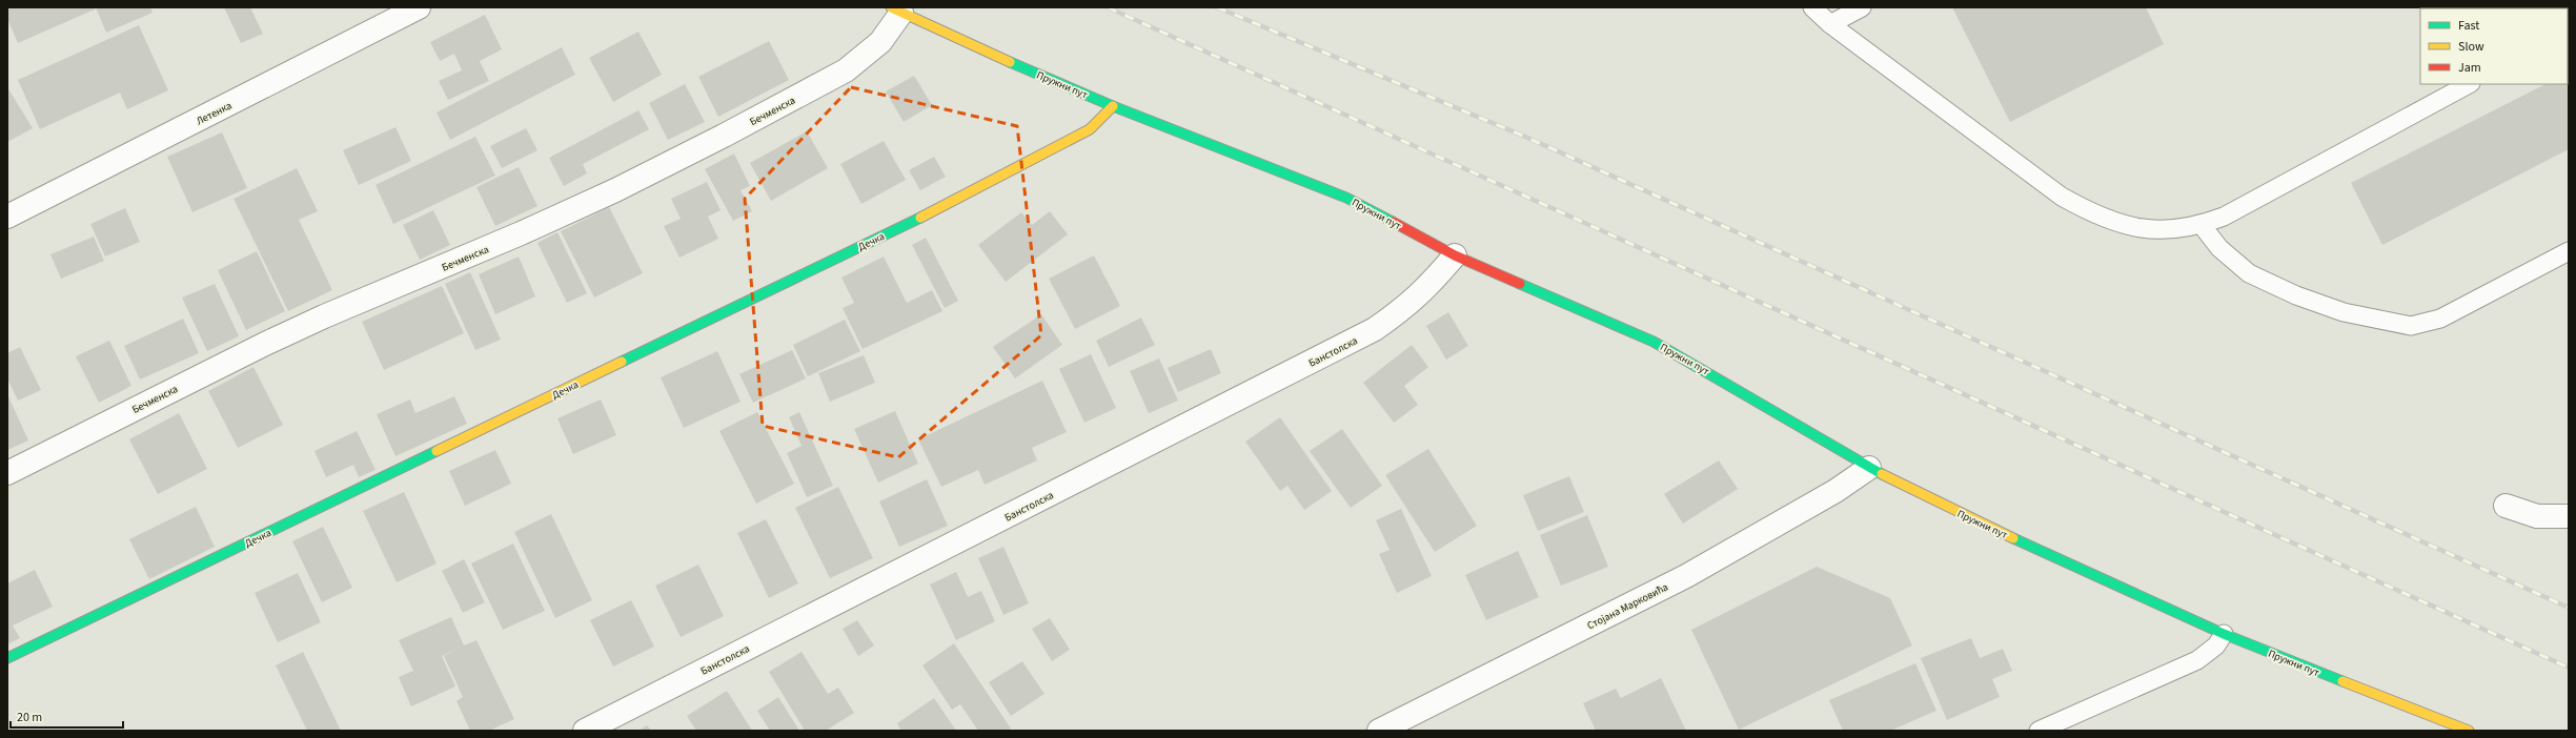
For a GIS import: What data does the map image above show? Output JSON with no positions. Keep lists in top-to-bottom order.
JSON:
{
  "streets": {
    "street": [
      "Пружни пут",
      "Бечменска",
      "Летенка",
      "Дечка",
      "Банстолска",
      "Стојана Марковића"
    ]
  },
  "crossings": [
    ["Пружни пут", "Бечменска"],
    ["Пружни пут", "Дечка"],
    ["Пружни пут", "Банстолска"],
    ["Пружни пут", "Стојана Марковића"]
  ],
  "legend": ["Fast", "Slow", "Jam"],
  "scale_bar": "20 m"
}
